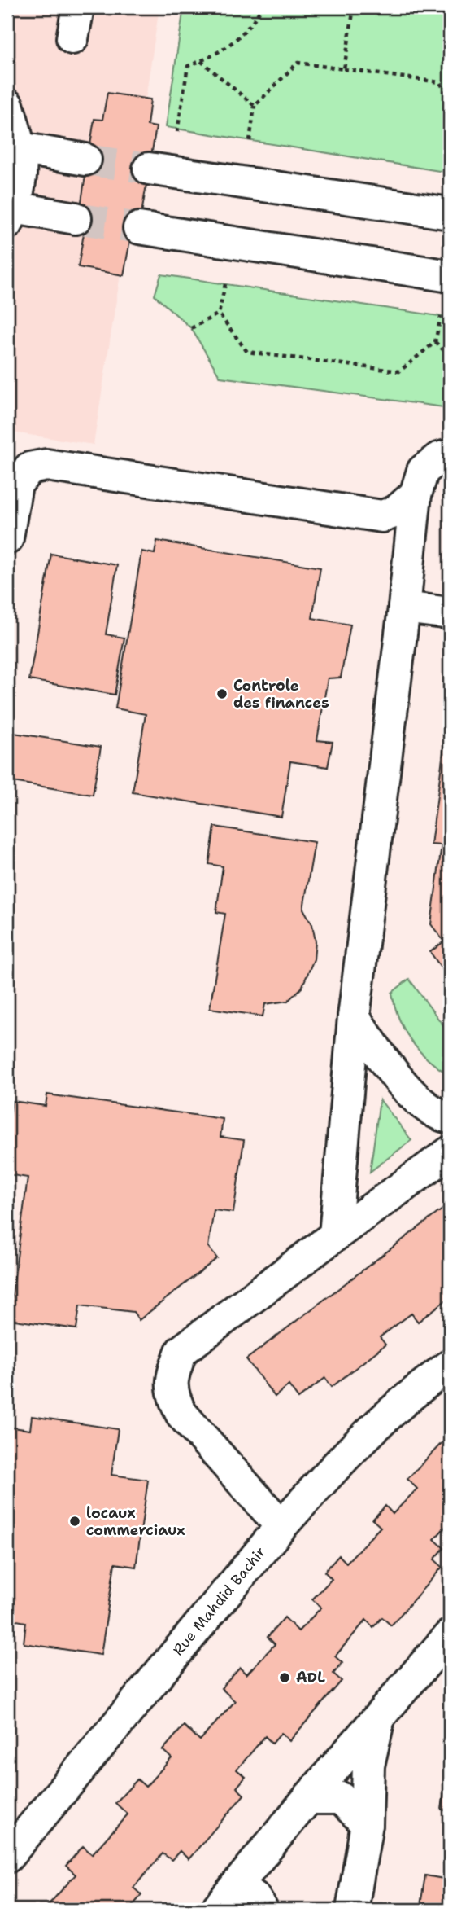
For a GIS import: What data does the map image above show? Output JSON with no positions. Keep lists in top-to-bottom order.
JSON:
{
  "streets": {
    "street": ["Rue Mahdid Bachir"]
  },
  "places": ["Controle des finances", "locaux commerciaux", "ADL"]
}
